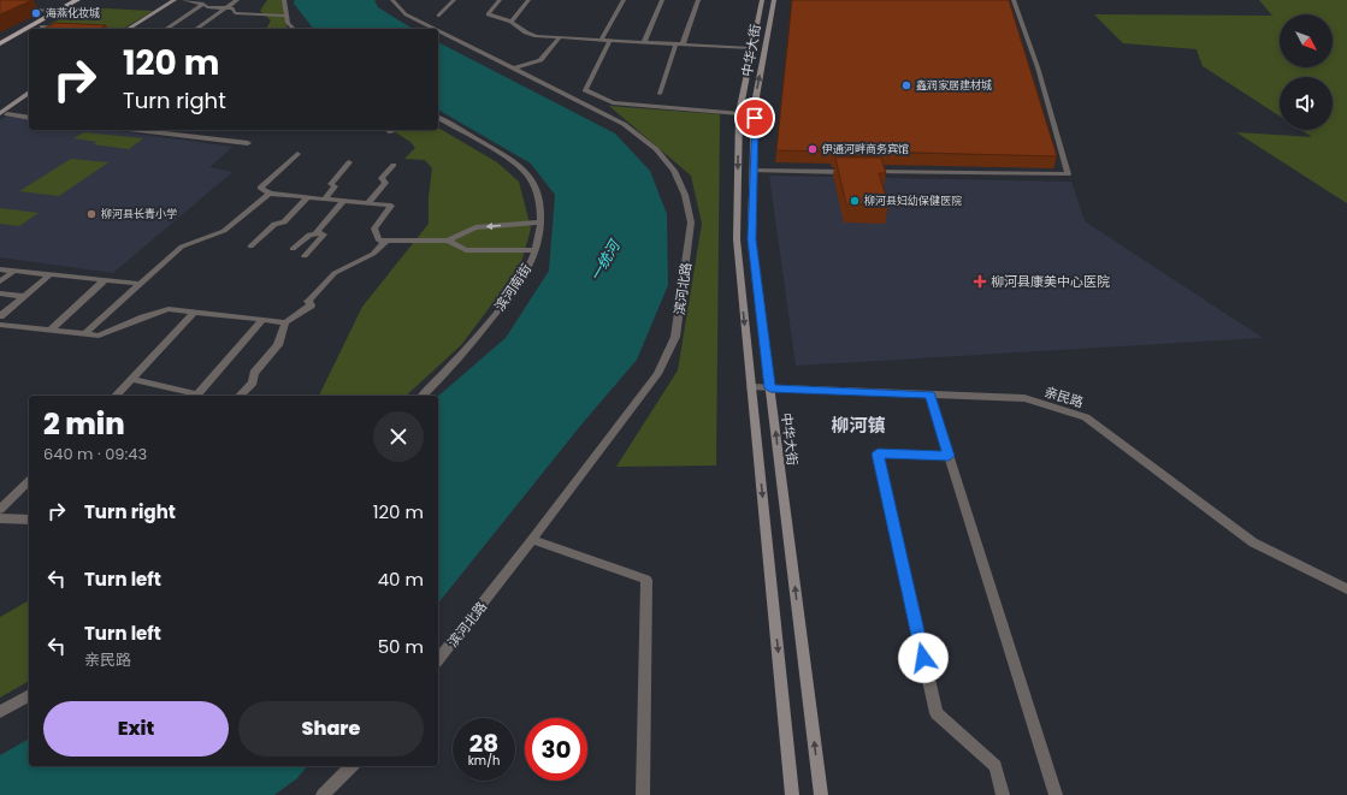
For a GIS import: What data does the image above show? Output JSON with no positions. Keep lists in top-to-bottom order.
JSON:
{
  "streets": {
    "main road": ["中华大街"],
    "street": ["滨河南街", "滨河北路", "亲民路"]
  },
  "crossings": [
    ["中华大街", "亲民路"]
  ],
  "districts": ["柳河镇"],
  "water": ["一统河"],
  "places": {
    "other": [
      "海燕化妆城",
      "鑫润家居建材城",
      "伊通河畔商务宾馆",
      "柳河县妇幼保健医院",
      "柳河县长青小学"
    ],
    "health": ["柳河县康美中心医院"]
  },
  "north": "bottom right",
  "page": {
    "turn": ["120 m", "Turn right"],
    "heading": ["2 min", "640 m · 09:43"],
    "list": [
      {
        "name": "Turn right",
        "value": "120 m"
      },
      {
        "name": "Turn left",
        "value": "40 m"
      },
      {
        "name": "Turn left",
        "note": "亲民路",
        "value": "50 m"
      }
    ],
    "buttons": ["Exit", "Share"],
    "speed": "28 km/h",
    "limit": "30"
  }
}
